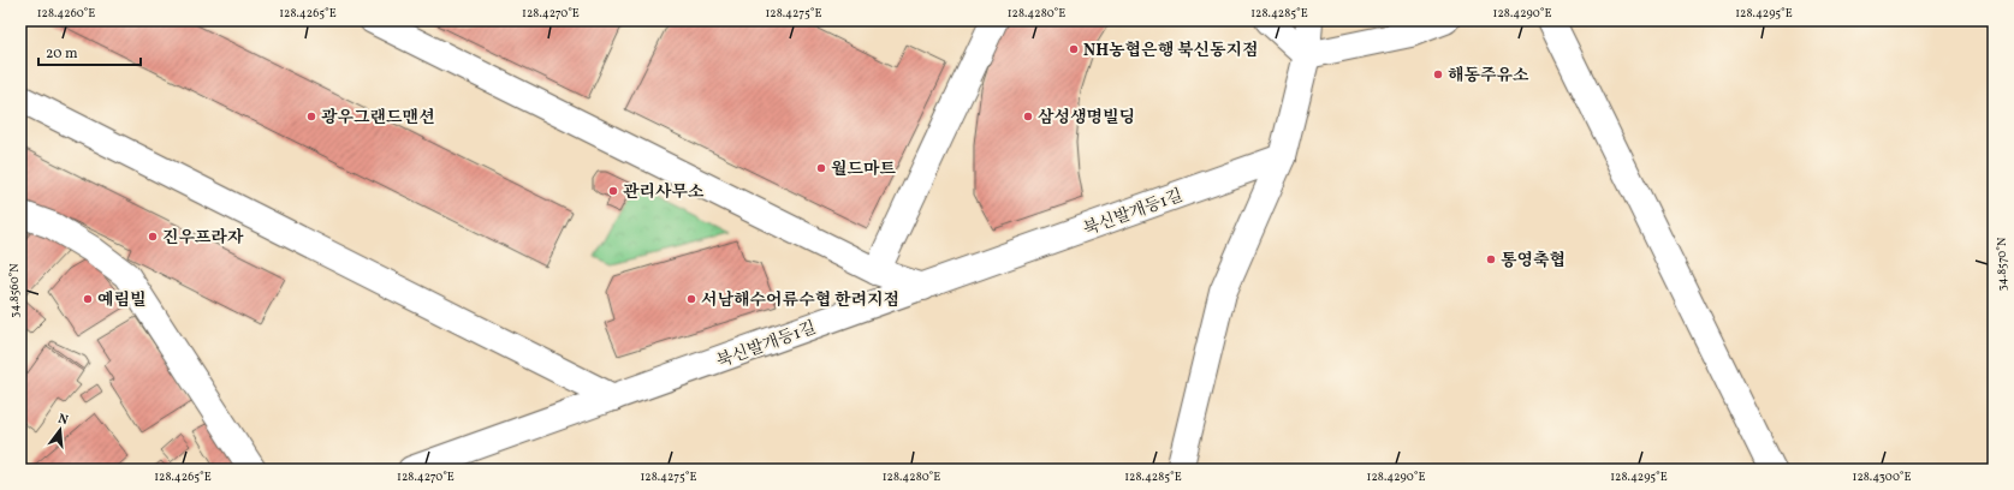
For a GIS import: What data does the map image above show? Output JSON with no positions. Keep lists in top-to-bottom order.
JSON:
{
  "streets": {
    "street": ["북신발개등1길"]
  },
  "places": [
    "NH농협은행 북신동지점",
    "해동주유소",
    "광우그랜드맨션",
    "삼성생명빌딩",
    "월드마트",
    "관리사무소",
    "진우프라자",
    "통영축협",
    "예림빌",
    "서남해수어류수협 한려지점"
  ],
  "scale_bar": "20 m",
  "north": "top",
  "coordinates": [
    "128.4260°E",
    "128.4265°E",
    "128.4270°E",
    "128.4275°E",
    "128.4280°E",
    "128.4285°E",
    "128.4290°E",
    "128.4295°E",
    "34.8570°N",
    "34.8560°N",
    "128.4300°E"
  ]
}
